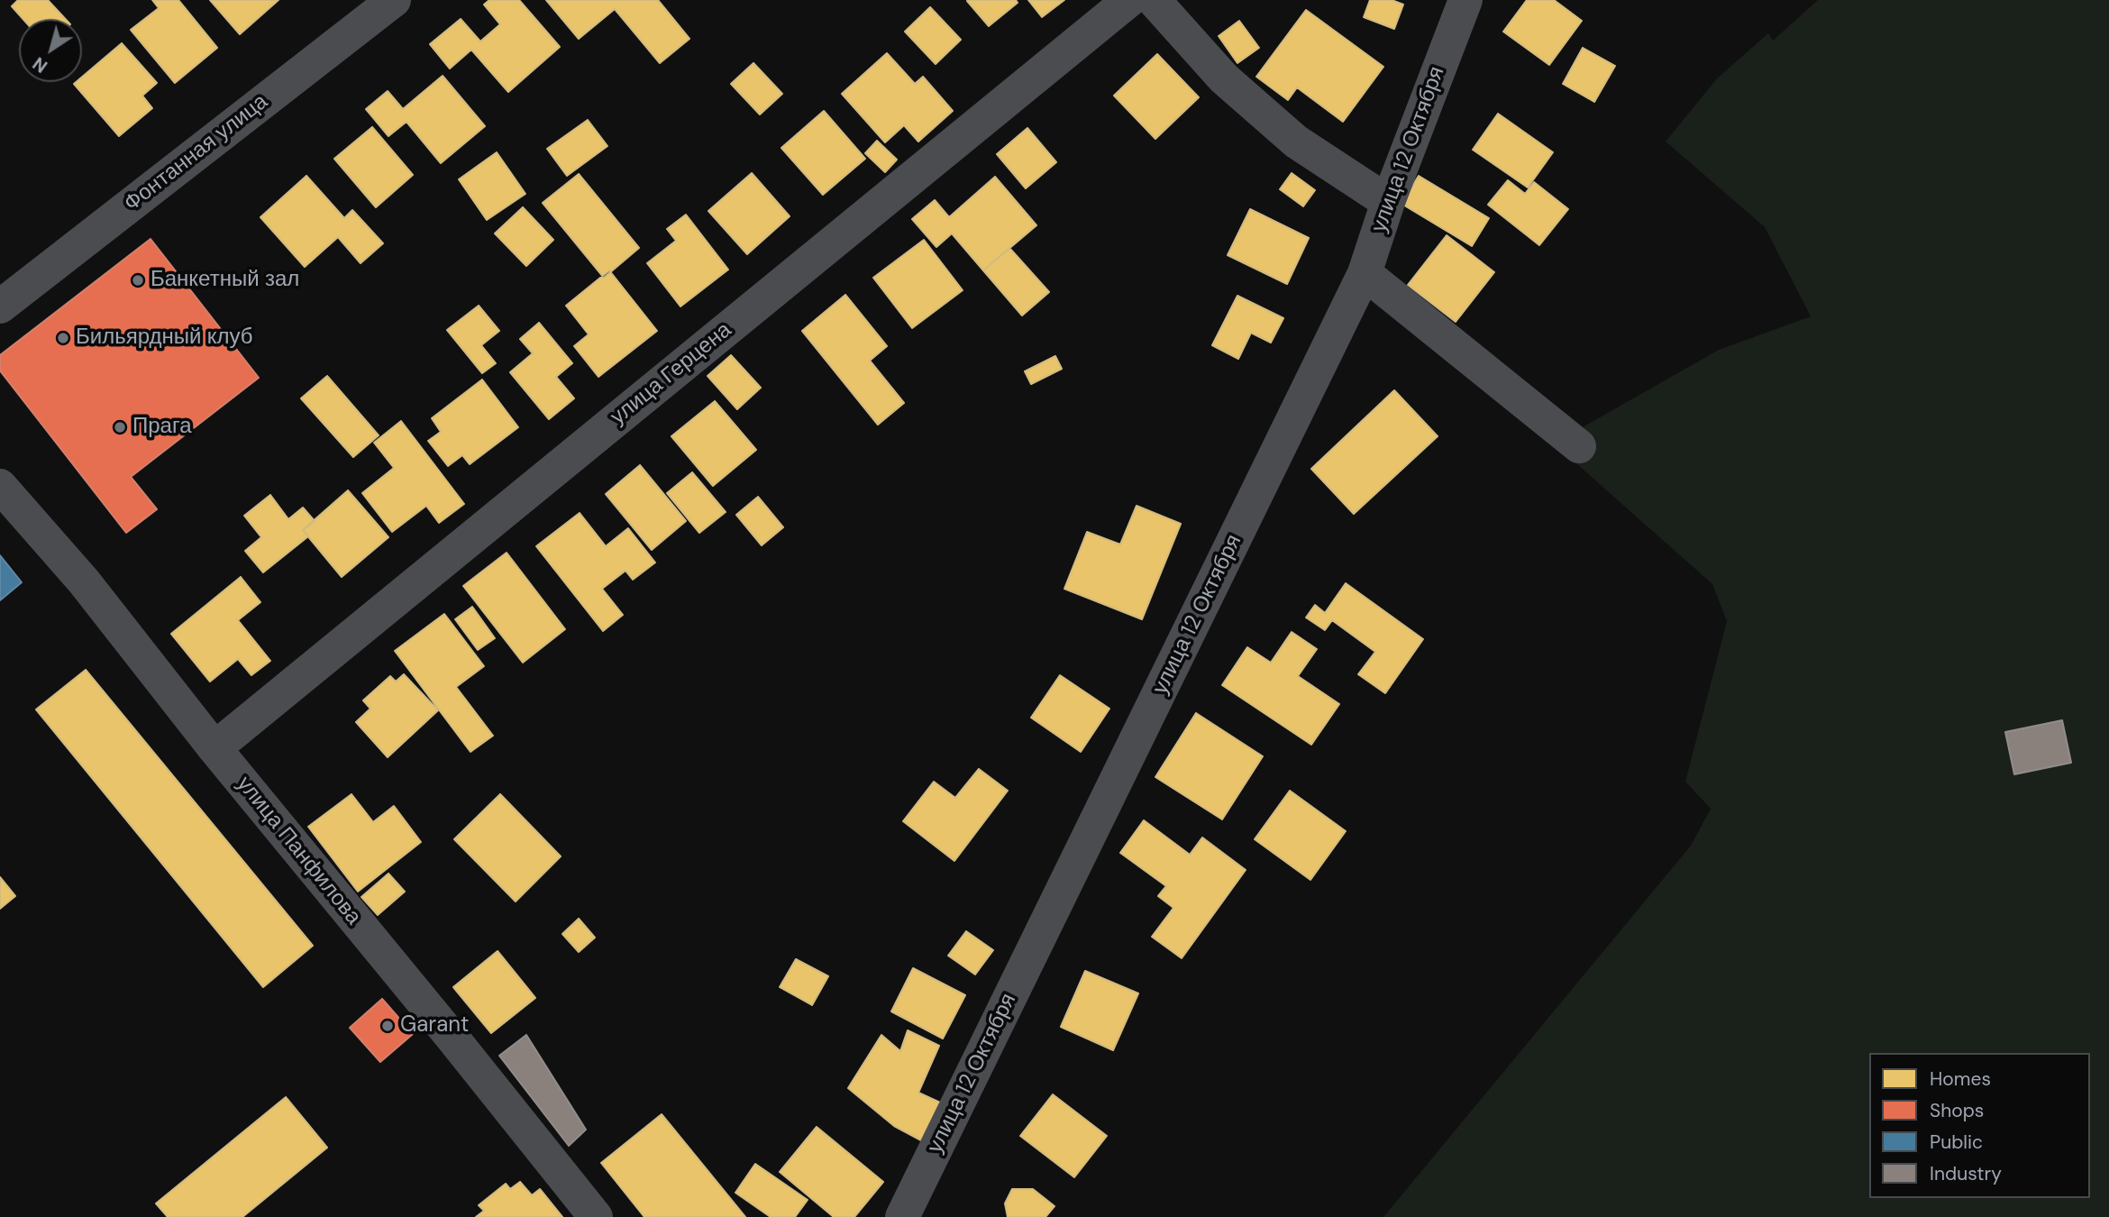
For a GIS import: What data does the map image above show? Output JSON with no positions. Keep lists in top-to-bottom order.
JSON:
{
  "streets": {
    "street": [
      "улица 12 Октября",
      "Фонтанная улица",
      "улица Герцена",
      "улица Панфилова"
    ]
  },
  "crossings": [
    ["улица Герцена", "улица Панфилова"]
  ],
  "places": [
    "Банкетный зал",
    "Бильярдный клуб",
    "Прага",
    "Garant"
  ],
  "legend": [
    "Homes",
    "Shops",
    "Public",
    "Industry"
  ],
  "north": "bottom left"
}
